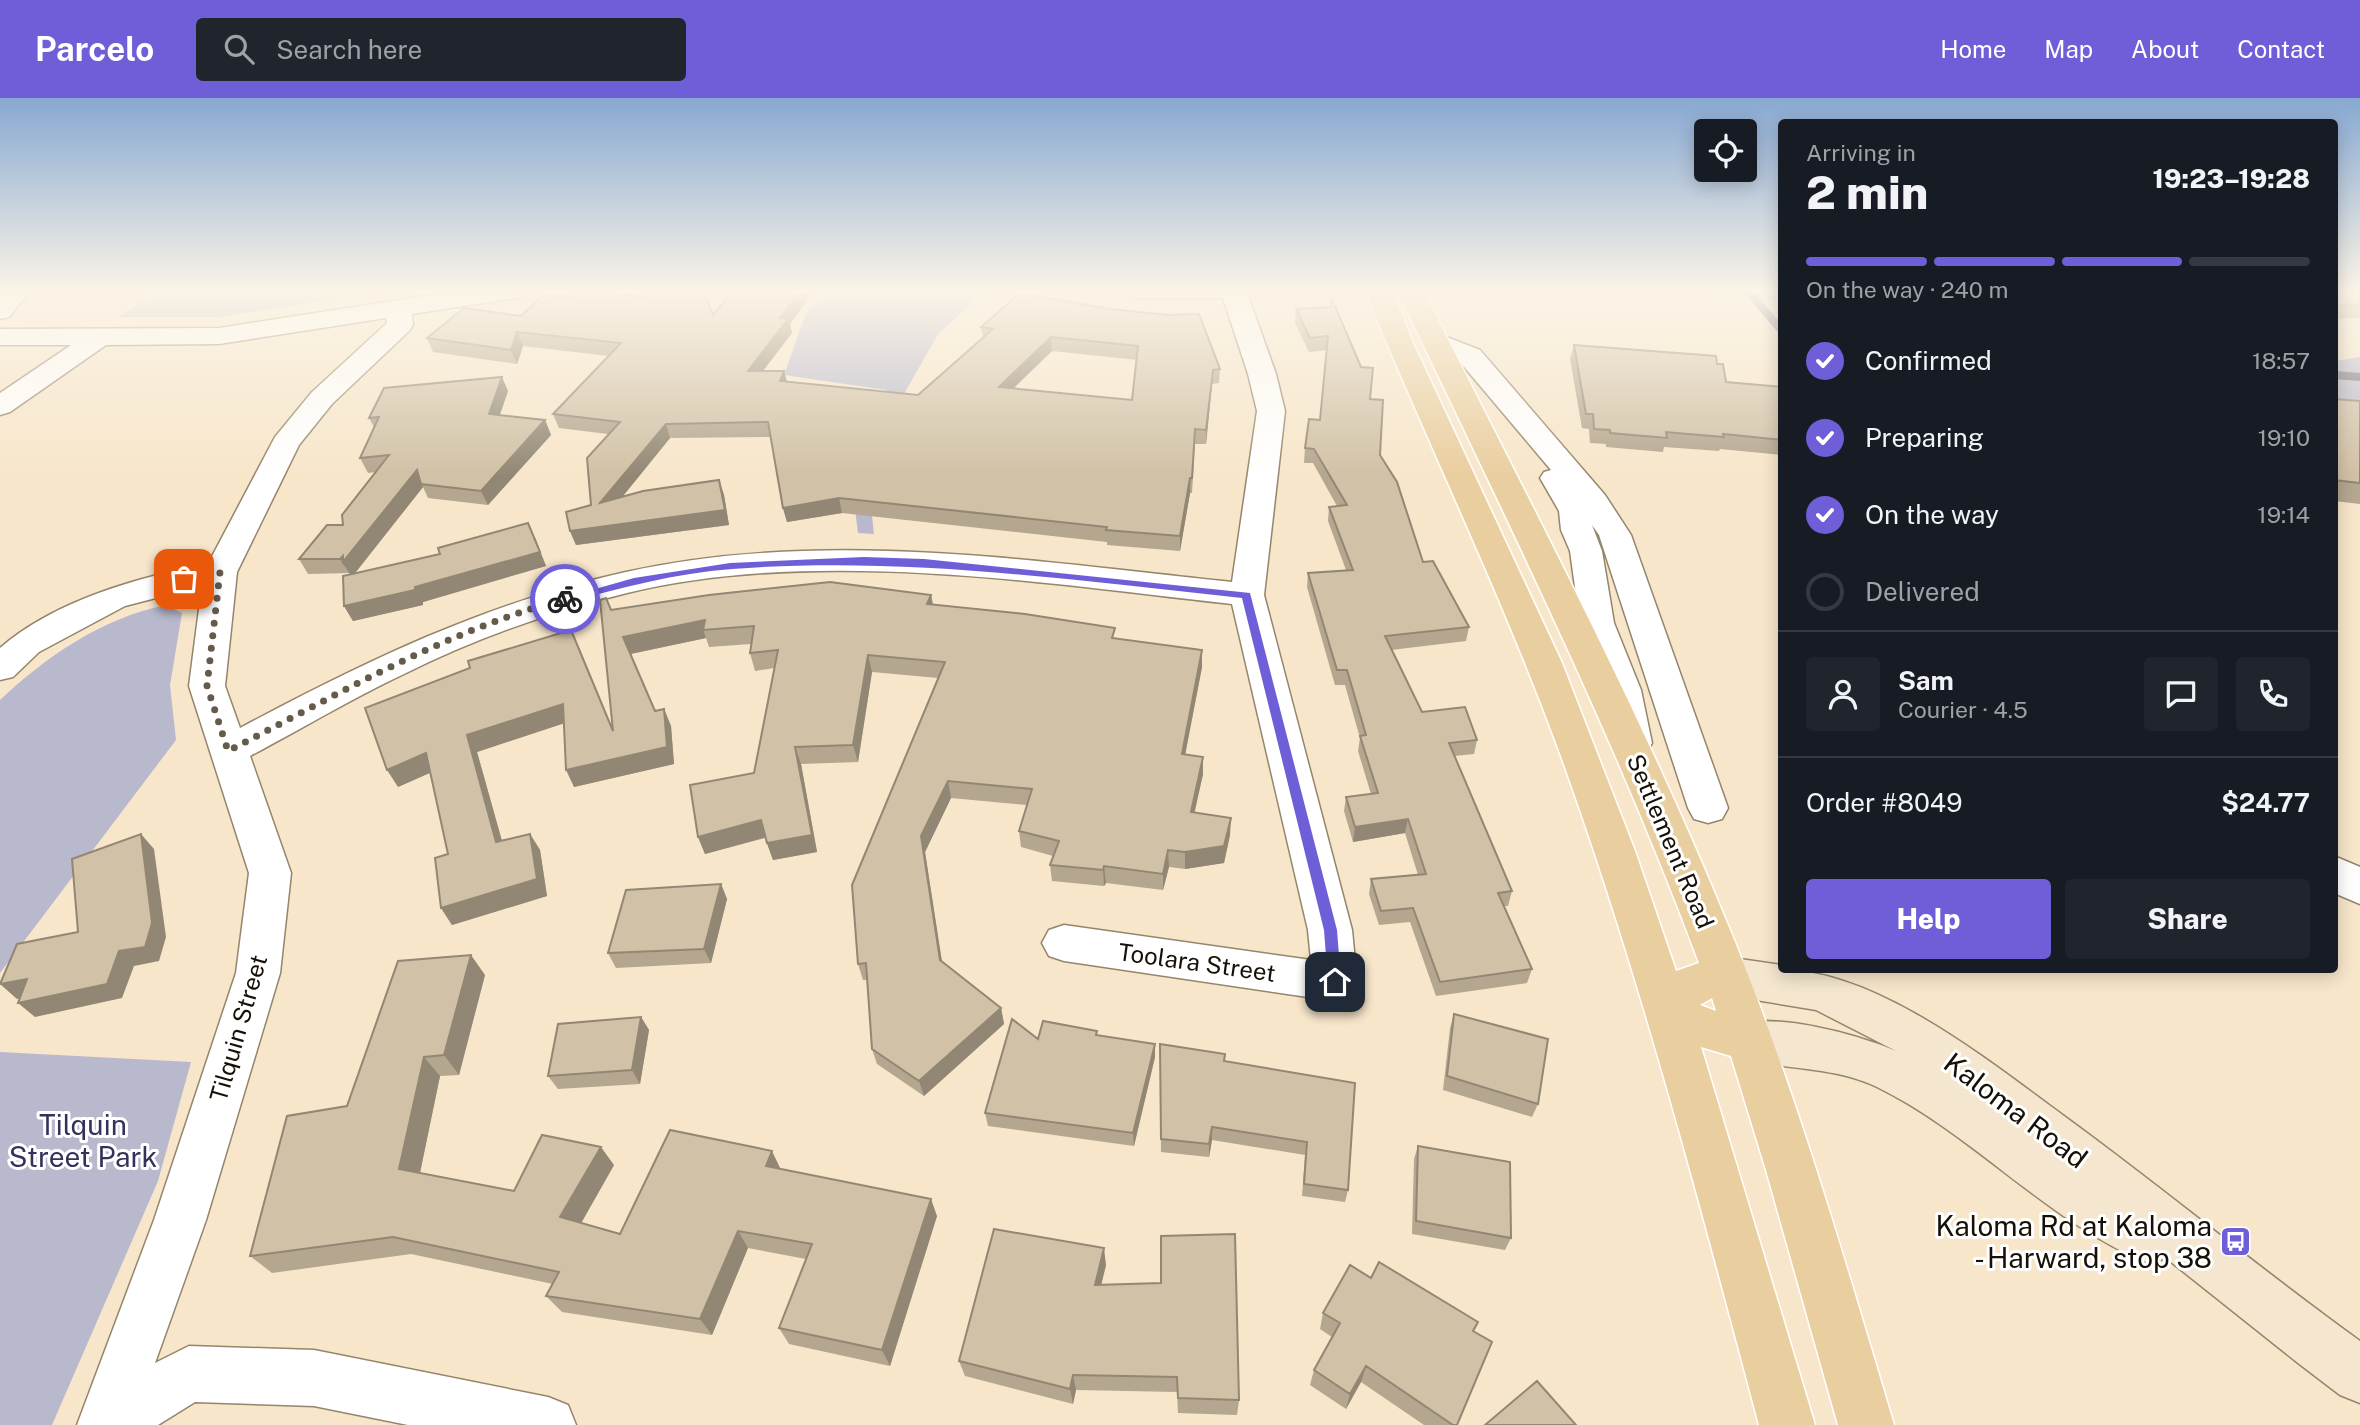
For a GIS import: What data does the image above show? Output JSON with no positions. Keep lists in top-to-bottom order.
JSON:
{
  "streets": {
    "main road": ["Settlement Road"],
    "street": ["Toolara Street", "Tilquin Street", "Kaloma Road"]
  },
  "crossings": [
    ["Settlement Road", "Kaloma Road"]
  ],
  "parks": ["Tilquin Street Park"],
  "places": {
    "bus stop": ["Kaloma Rd at Kaloma - Harward, stop 38"]
  },
  "page": {
    "header": "Parcelo",
    "search": "Search here",
    "nav": [
      "Home",
      "Map",
      "About",
      "Contact"
    ],
    "heading": ["2 min", "Arriving in", "19:23–19:28"],
    "panel": [
      "Sam",
      "Courier · 4.5",
      "Order #8049",
      "$24.77"
    ],
    "bar": "On the way · 240 m",
    "list": [
      ["Confirmed", "18:57"],
      ["Preparing", "19:10"],
      ["On the way", "19:14"],
      "Delivered"
    ],
    "buttons": ["Help", "Share"]
  }
}
